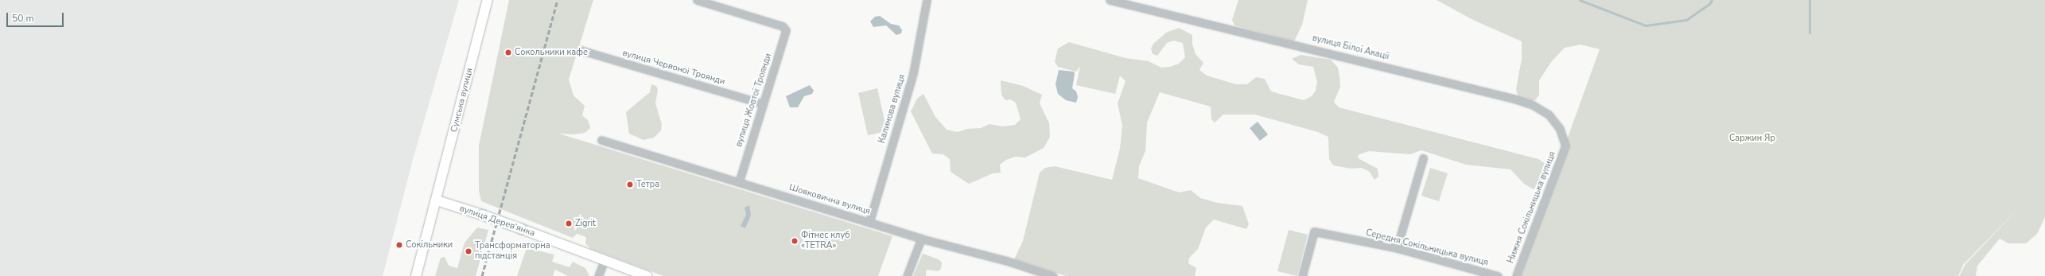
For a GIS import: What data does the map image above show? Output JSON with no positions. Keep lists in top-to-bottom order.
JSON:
{
  "streets": {
    "main road": ["Сумська вулиця", "вулиця Дерев’янка"],
    "street": [
      "вулиця Білої Акації",
      "вулиця Червоної Троянди",
      "вулиця Жовтої Троянди",
      "Калинова вулиця",
      "Шовковична вулиця",
      "Нижня Сокільницька вулиця",
      "Середня Сокільницька вулиця"
    ]
  },
  "crossings": [
    ["вулиця Білої Акації", "Нижня Сокільницька вулиця"],
    ["вулиця Червоної Троянди", "вулиця Жовтої Троянди"],
    ["Сумська вулиця", "вулиця Дерев’янка"],
    ["вулиця Жовтої Троянди", "Шовковична вулиця"],
    ["Калинова вулиця", "Шовковична вулиця"]
  ],
  "parks": ["Саржин Яр"],
  "places": [
    "Сокольники кафе",
    "Тетра",
    "Zigrit",
    "Фітнес клуб «TETRA»",
    "Сокільники",
    "Трансформаторна підстанція"
  ],
  "scale_bar": "50 m"
}
